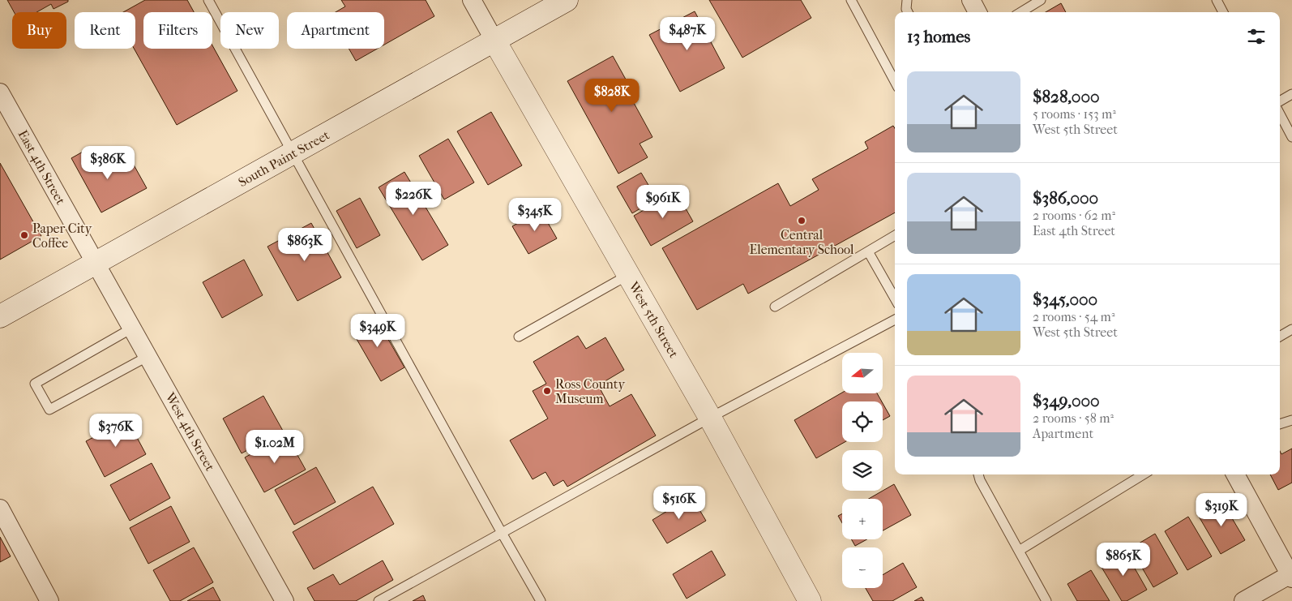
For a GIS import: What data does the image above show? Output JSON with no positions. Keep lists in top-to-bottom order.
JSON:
{
  "streets": {
    "main road": ["South Paint Street", "West 5th Street"],
    "street": ["East 4th Street", "West 4th Street"]
  },
  "crossings": [
    ["South Paint Street", "East 4th Street"],
    ["South Paint Street", "West 5th Street"],
    ["South Paint Street", "West 4th Street"],
    ["East 4th Street", "West 4th Street"]
  ],
  "places": ["Central Elementary School", "Paper City Coffee", "Ross County Museum"],
  "north": "left",
  "page": {
    "chip": [
      "Buy",
      "Rent",
      "Filters",
      "New",
      "Apartment"
    ],
    "heading": "13 homes",
    "price": [
      "$487K",
      "$828K",
      "$386K",
      "$226K",
      "$961K",
      "$345K",
      "$863K",
      "$349K",
      "$376K",
      "$1.02M",
      "$516K",
      "$319K",
      "$865K"
    ],
    "list": [
      {
        "name": "$828,000",
        "note": "5 rooms · 153 m² · West 5th Street"
      },
      {
        "name": "$386,000",
        "note": "2 rooms · 62 m² · East 4th Street"
      },
      {
        "name": "$345,000",
        "note": "2 rooms · 54 m² · West 5th Street"
      },
      {
        "name": "$349,000",
        "note": "2 rooms · 58 m² · Apartment"
      }
    ],
    "map_buttons": ["+", "−"]
  }
}
